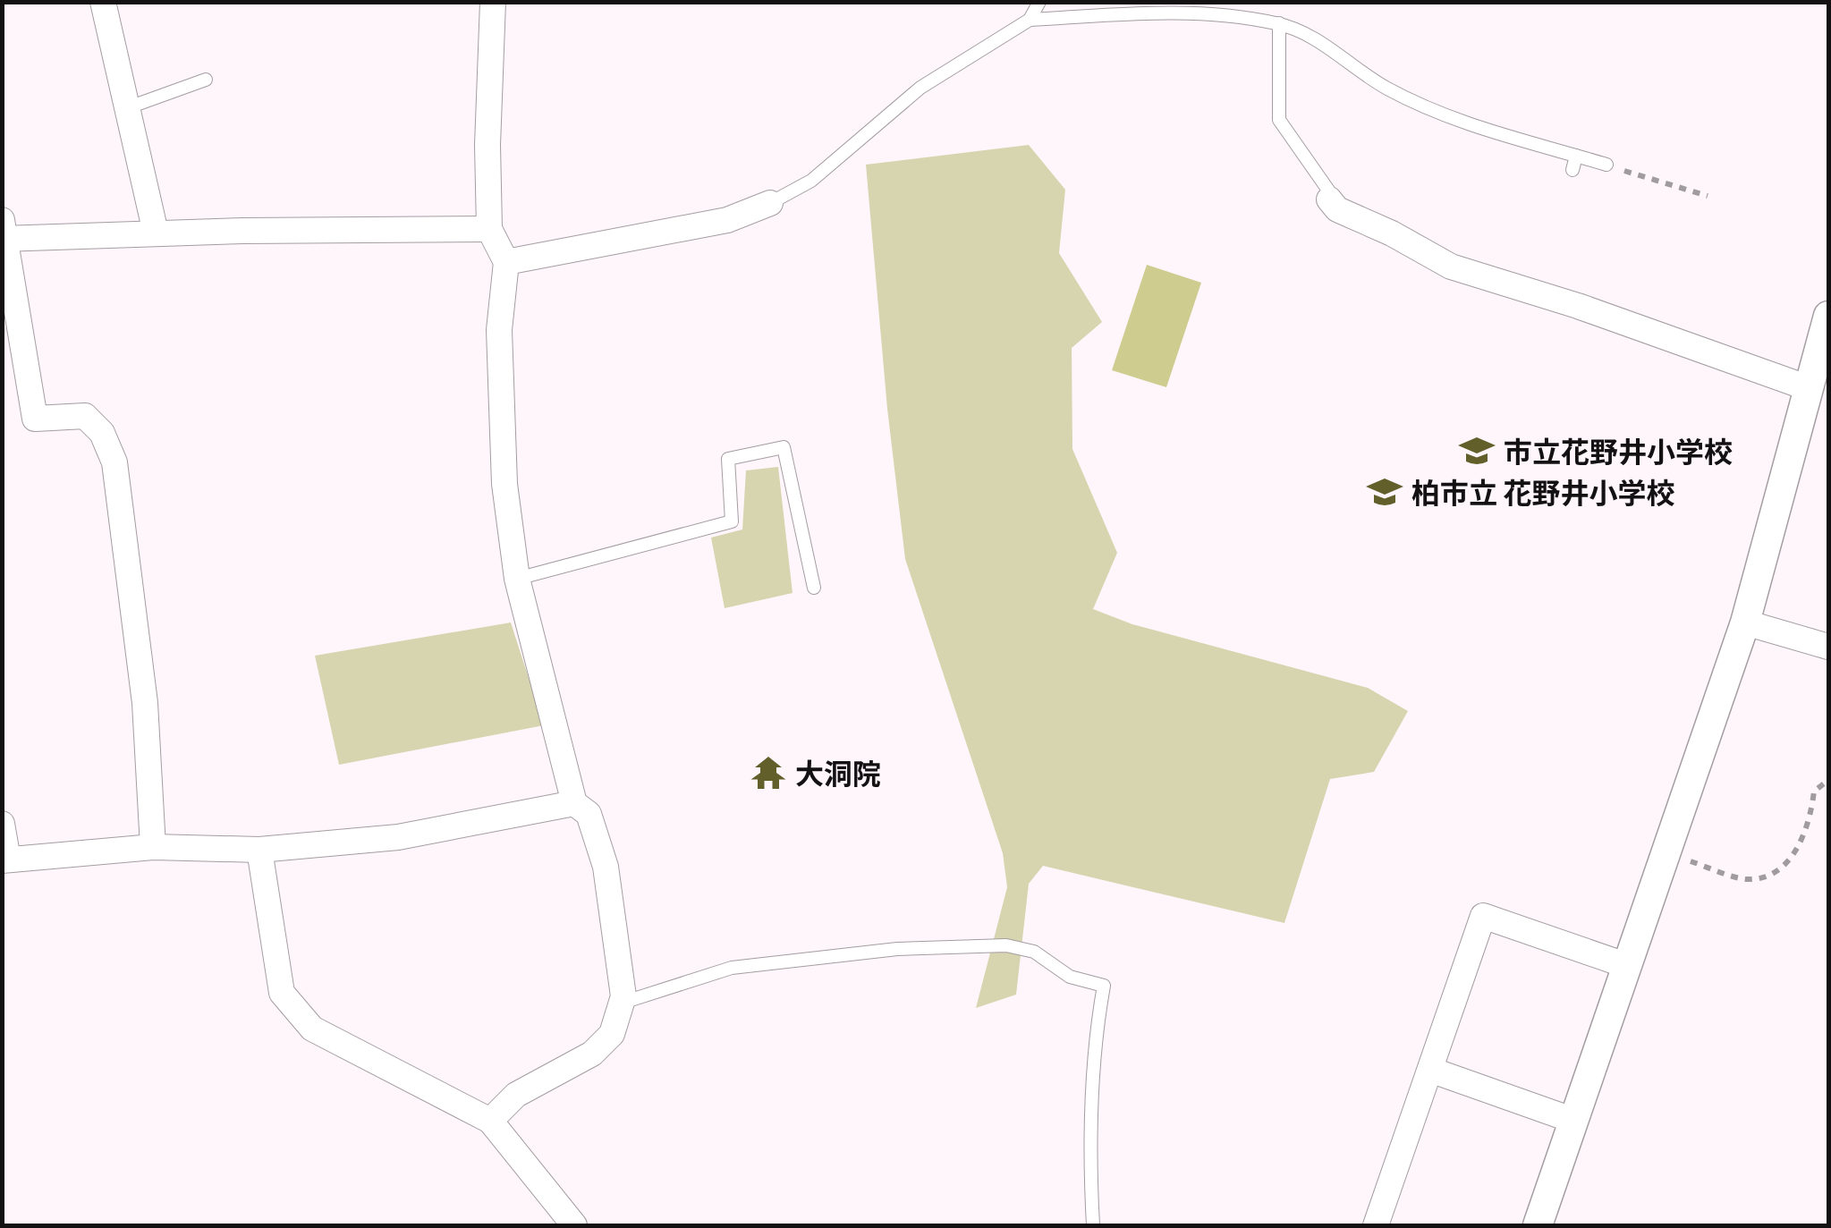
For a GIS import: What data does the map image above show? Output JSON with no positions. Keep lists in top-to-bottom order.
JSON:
{
  "places": {
    "school or university": ["市立花野井小学校", "柏市立 花野井小学校"],
    "temple": ["大洞院"]
  }
}
